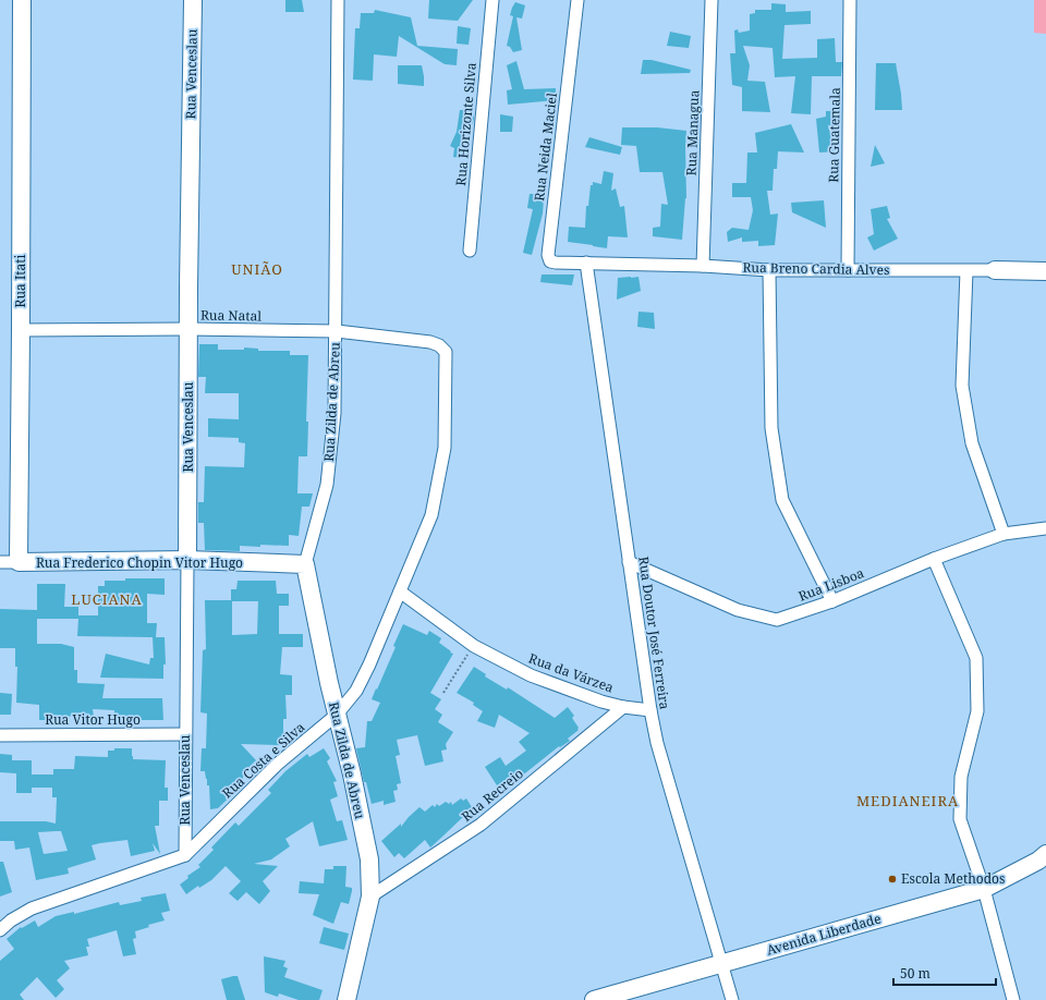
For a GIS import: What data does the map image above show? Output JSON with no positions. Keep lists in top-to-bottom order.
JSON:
{
  "streets": {
    "street": [
      "Rua Venceslau",
      "Rua Horizonte Silva",
      "Rua Managua",
      "Rua Guatemala",
      "Rua Neida Maciel",
      "Rua Breno Cardia Alves",
      "Rua Itati",
      "Rua Natal",
      "Rua Zilda de Abreu",
      "Rua Frederico Chopin Vitor Hugo",
      "Rua Lisboa",
      "Rua Doutor José Ferreira",
      "Rua da Várzea",
      "Rua Vitor Hugo",
      "Rua Costa e Silva",
      "Rua Recreio",
      "Avenida Liberdade"
    ]
  },
  "crossings": [
    ["Rua Venceslau", "Rua Natal"],
    ["Rua Venceslau", "Rua Frederico Chopin Vitor Hugo"],
    ["Rua Venceslau", "Rua Vitor Hugo"],
    ["Rua Venceslau", "Rua Costa e Silva"],
    ["Rua Managua", "Rua Breno Cardia Alves"],
    ["Rua Guatemala", "Rua Breno Cardia Alves"],
    ["Rua Neida Maciel", "Rua Breno Cardia Alves"],
    ["Rua Neida Maciel", "Rua Doutor José Ferreira"],
    ["Rua Breno Cardia Alves", "Rua Doutor José Ferreira"],
    ["Rua Itati", "Rua Natal"],
    ["Rua Itati", "Rua Frederico Chopin Vitor Hugo"],
    ["Rua Natal", "Rua Zilda de Abreu"],
    ["Rua Natal", "Rua Costa e Silva"],
    ["Rua Zilda de Abreu", "Rua Frederico Chopin Vitor Hugo"],
    ["Rua Zilda de Abreu", "Rua Costa e Silva"],
    ["Rua Zilda de Abreu", "Rua Recreio"],
    ["Rua Lisboa", "Rua Doutor José Ferreira"],
    ["Rua Doutor José Ferreira", "Rua da Várzea"],
    ["Rua Doutor José Ferreira", "Avenida Liberdade"],
    ["Rua da Várzea", "Rua Costa e Silva"],
    ["Rua da Várzea", "Rua Recreio"]
  ],
  "districts": ["UNIÃO", "LUCIANA", "MEDIANEIRA"],
  "places": ["Escola Methodos"],
  "scale_bar": "50 m"
}
